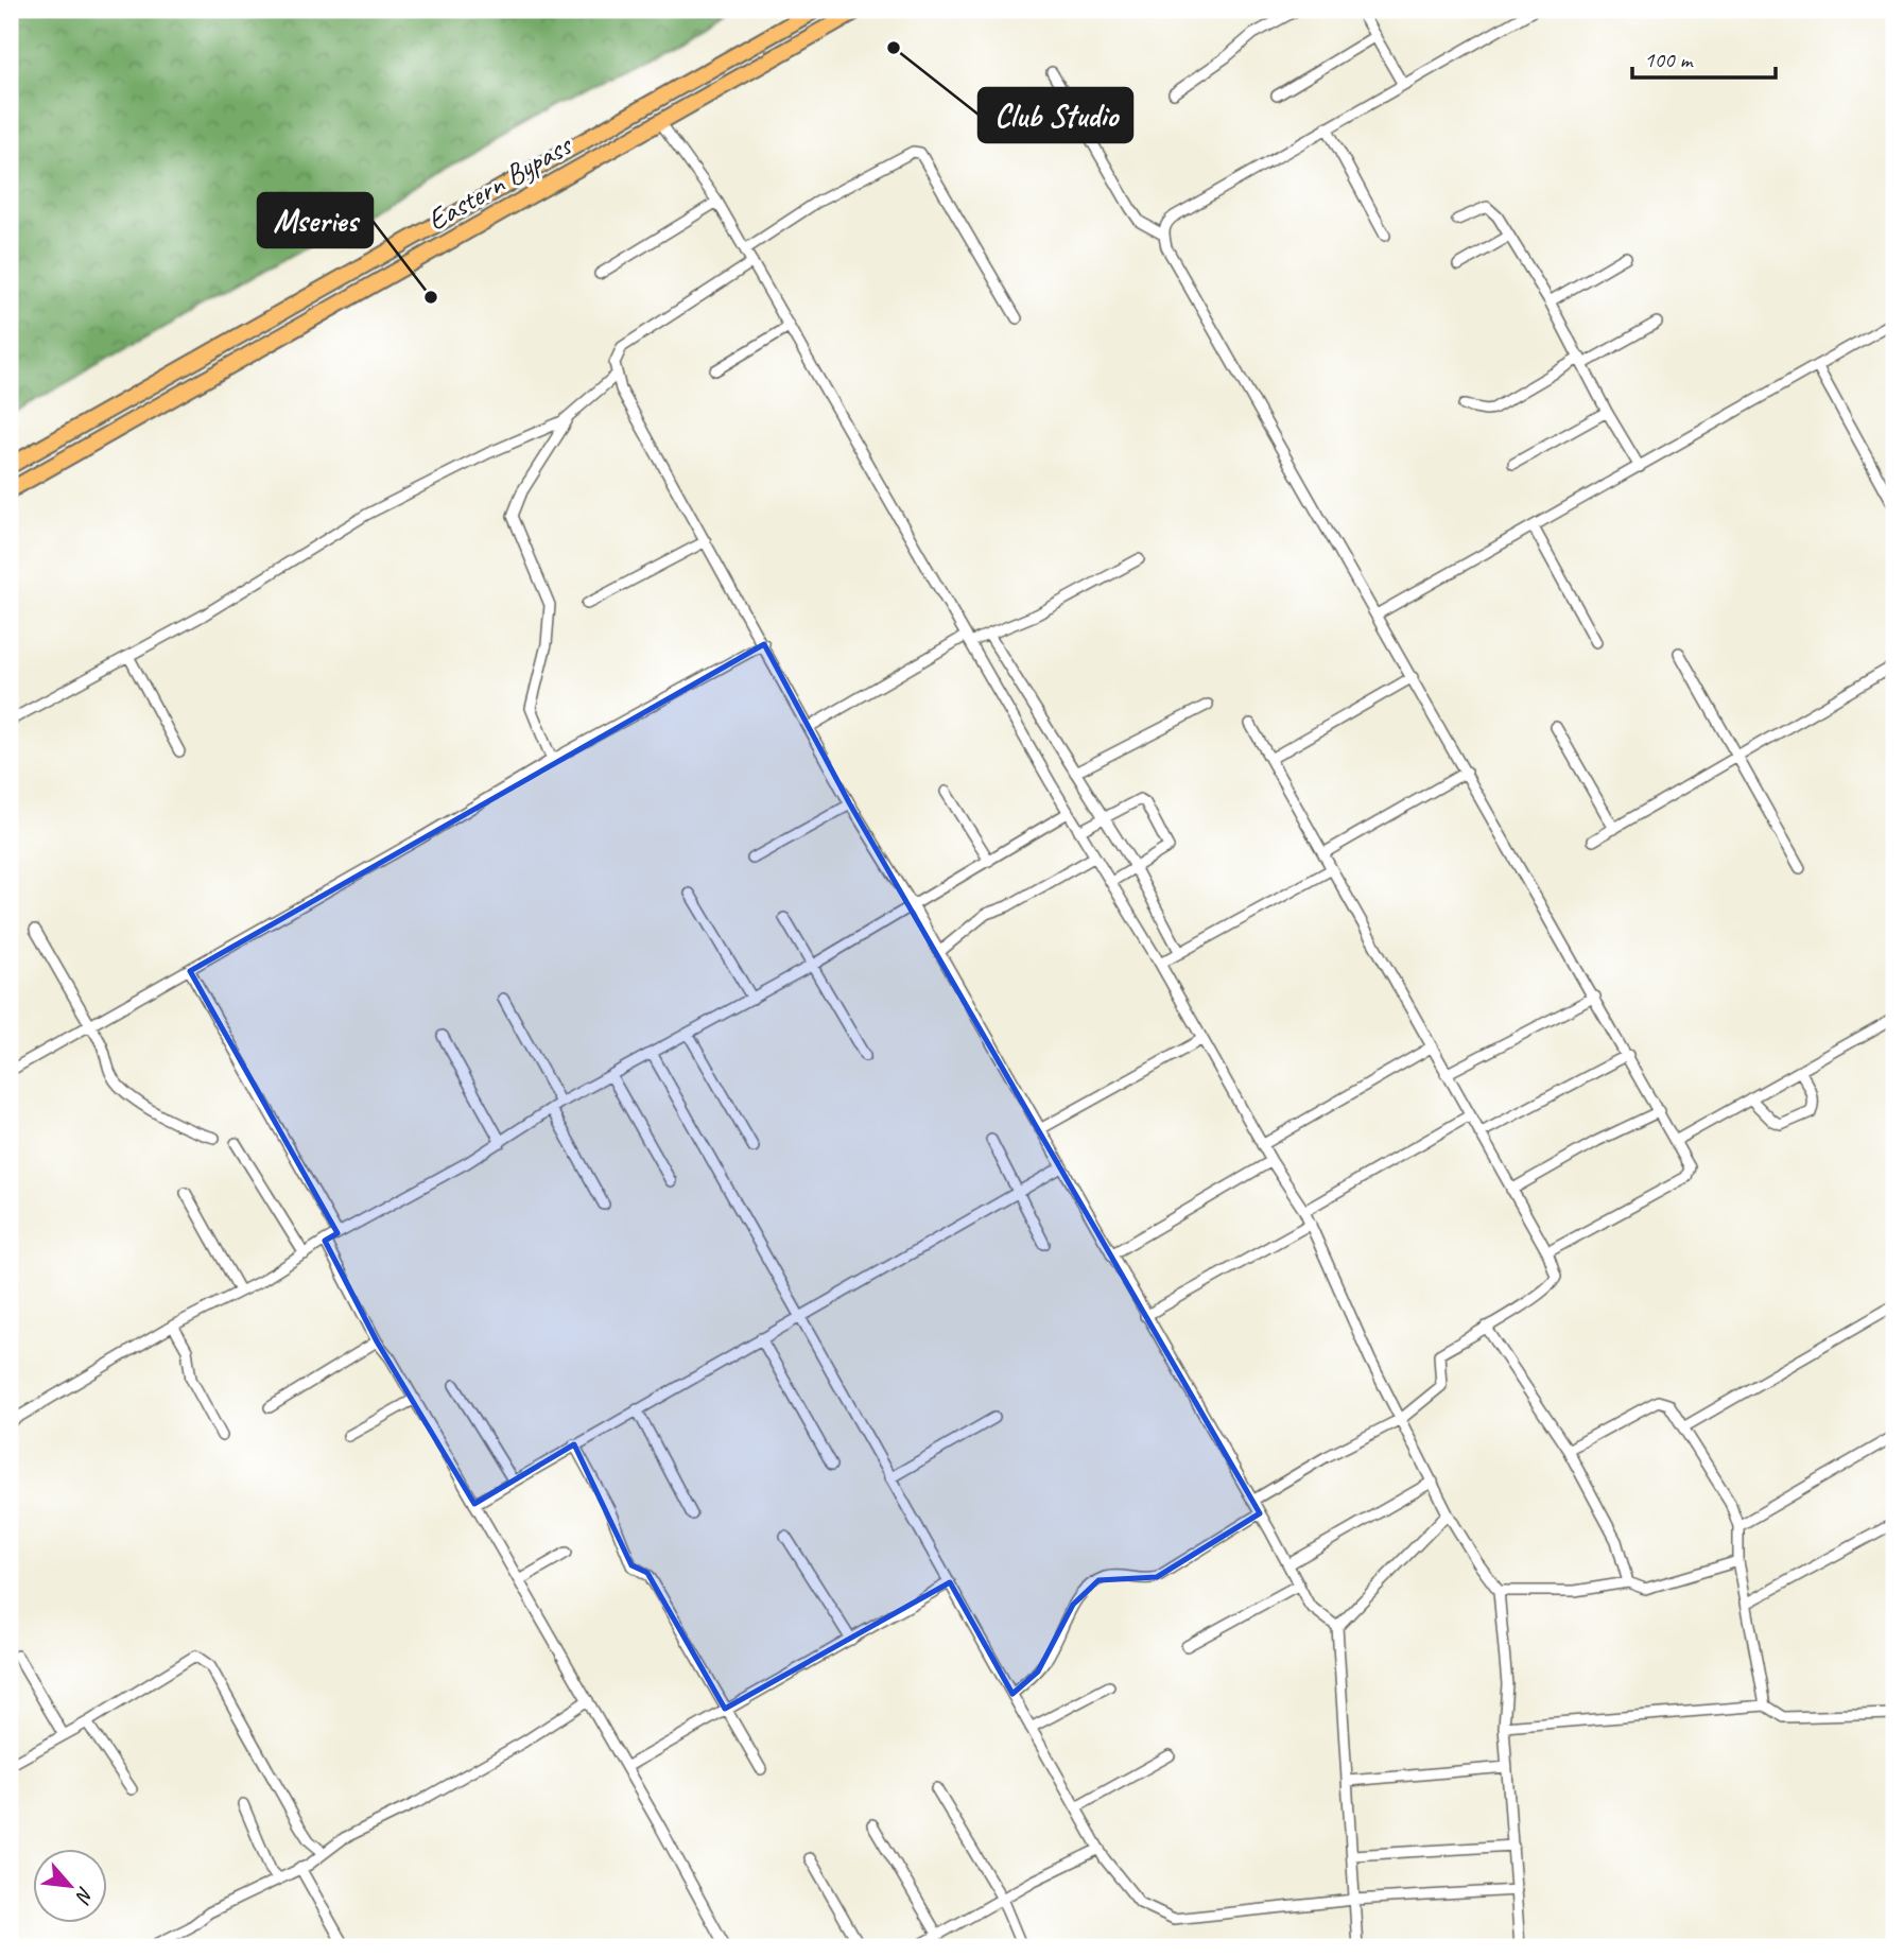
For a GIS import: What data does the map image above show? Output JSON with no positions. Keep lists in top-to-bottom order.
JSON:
{
  "streets": {
    "main road": ["Eastern Bypass"]
  },
  "places": ["Club Studio", "Mseries"],
  "scale_bar": "100 m",
  "north": "bottom right"
}
